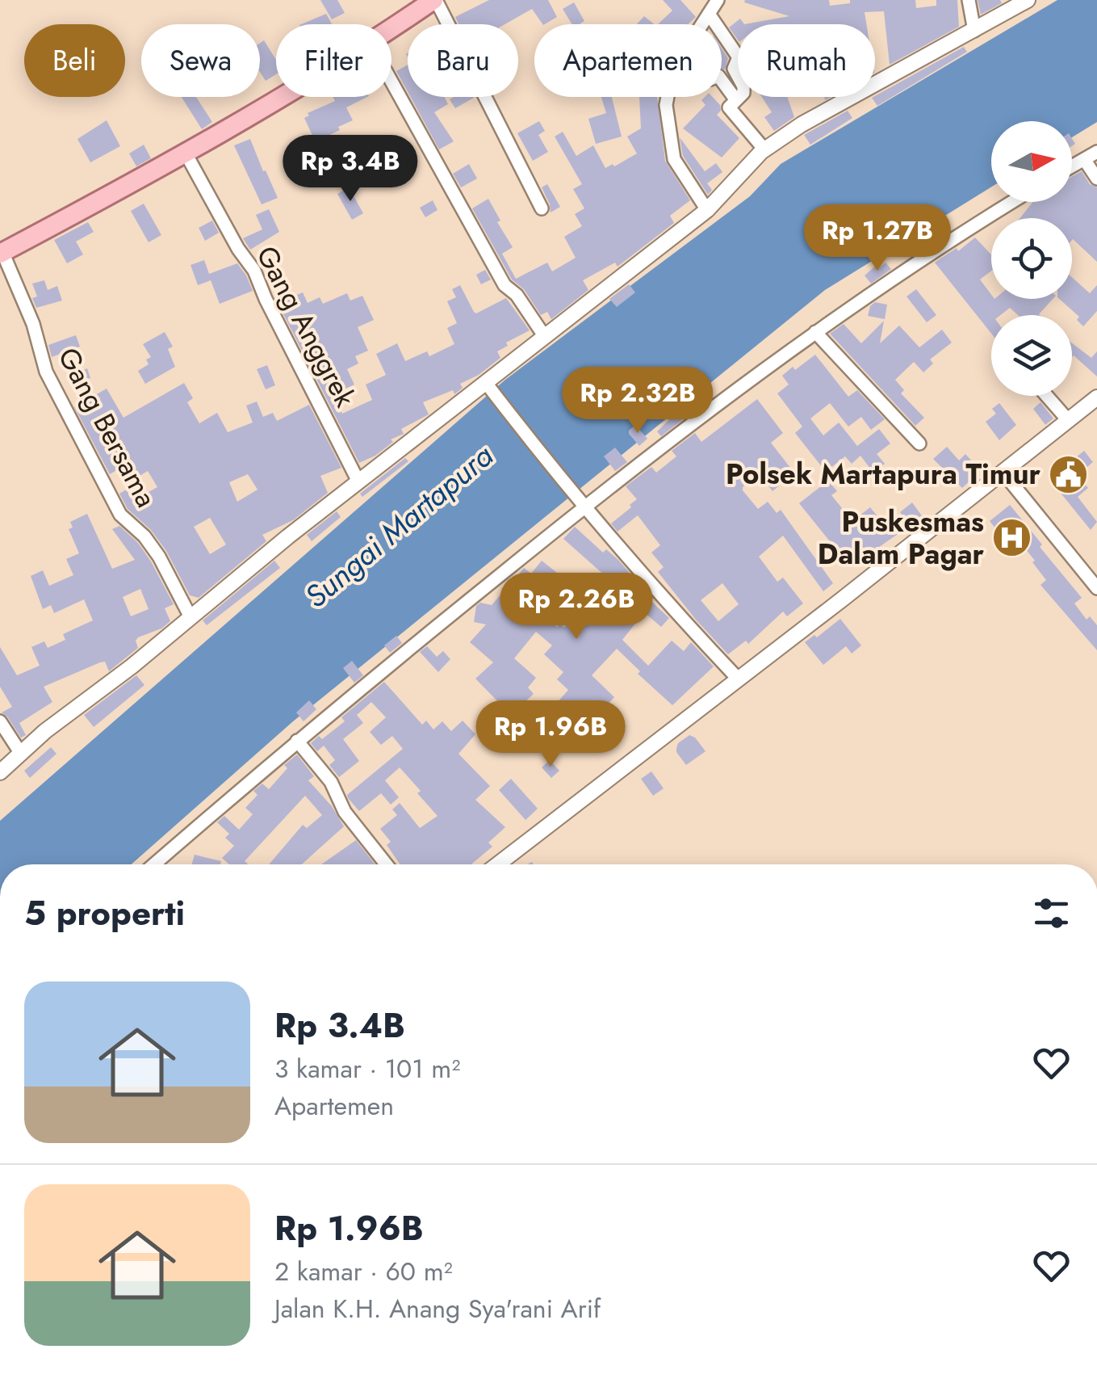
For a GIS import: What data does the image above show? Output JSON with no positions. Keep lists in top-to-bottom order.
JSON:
{
  "streets": {
    "street": ["Gang Anggrek", "Gang Bersama"]
  },
  "water": ["Sungai Martapura"],
  "places": {
    "public building": ["Polsek Martapura Timur"],
    "hospital": ["Puskesmas Dalam Pagar"]
  },
  "north": "right",
  "page": {
    "chip": [
      "Beli",
      "Sewa",
      "Filter",
      "Baru",
      "Apartemen",
      "Rumah"
    ],
    "price": [
      "Rp 3.4B",
      "Rp 1.27B",
      "Rp 2.32B",
      "Rp 2.26B",
      "Rp 1.96B"
    ],
    "heading": "5 properti",
    "list": [
      {
        "name": "Rp 3.4B",
        "note": "3 kamar · 101 m² · Apartemen"
      },
      {
        "name": "Rp 1.96B",
        "note": "2 kamar · 60 m² · Jalan K.H. Anang Sya'rani Arif"
      }
    ]
  }
}
